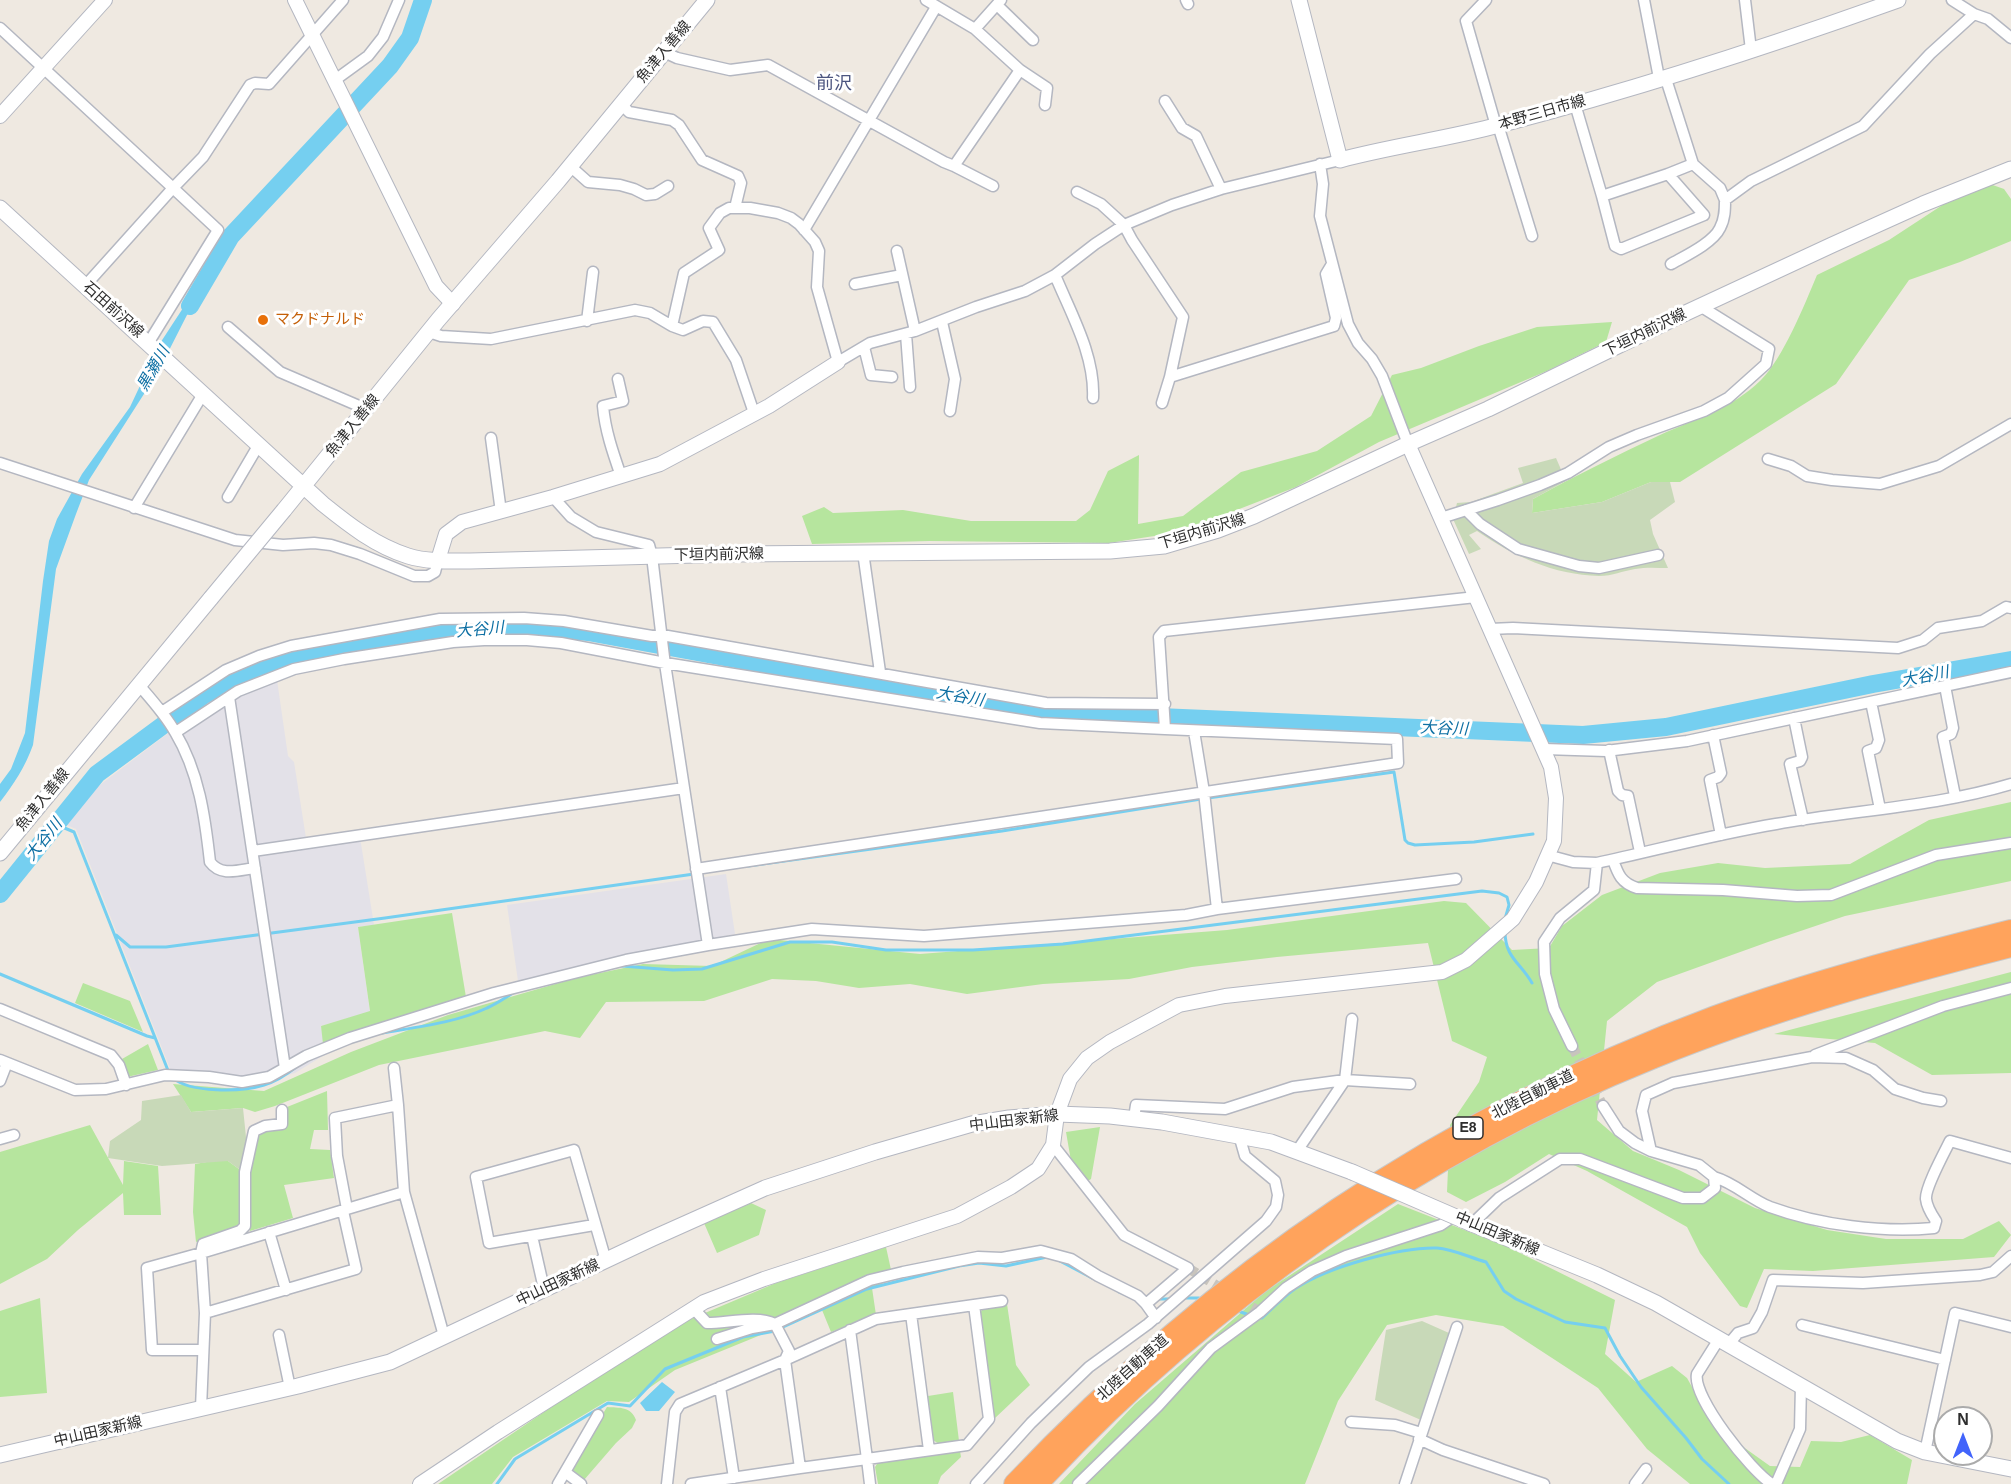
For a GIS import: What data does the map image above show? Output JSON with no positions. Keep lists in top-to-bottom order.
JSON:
{
  "streets": {
    "highway": ["北陸自動車道", "E8"],
    "main road": [
      "魚津入善線",
      "本野三日市線",
      "石田前沢線",
      "下垣内前沢線",
      "中山田家新線"
    ]
  },
  "crossings": [
    ["魚津入善線", "石田前沢線"],
    ["魚津入善線", "下垣内前沢線"],
    ["石田前沢線", "下垣内前沢線"]
  ],
  "districts": ["前沢"],
  "water": ["黒瀬川", "大谷川"],
  "places": ["マクドナルド"],
  "north": "top"
}
